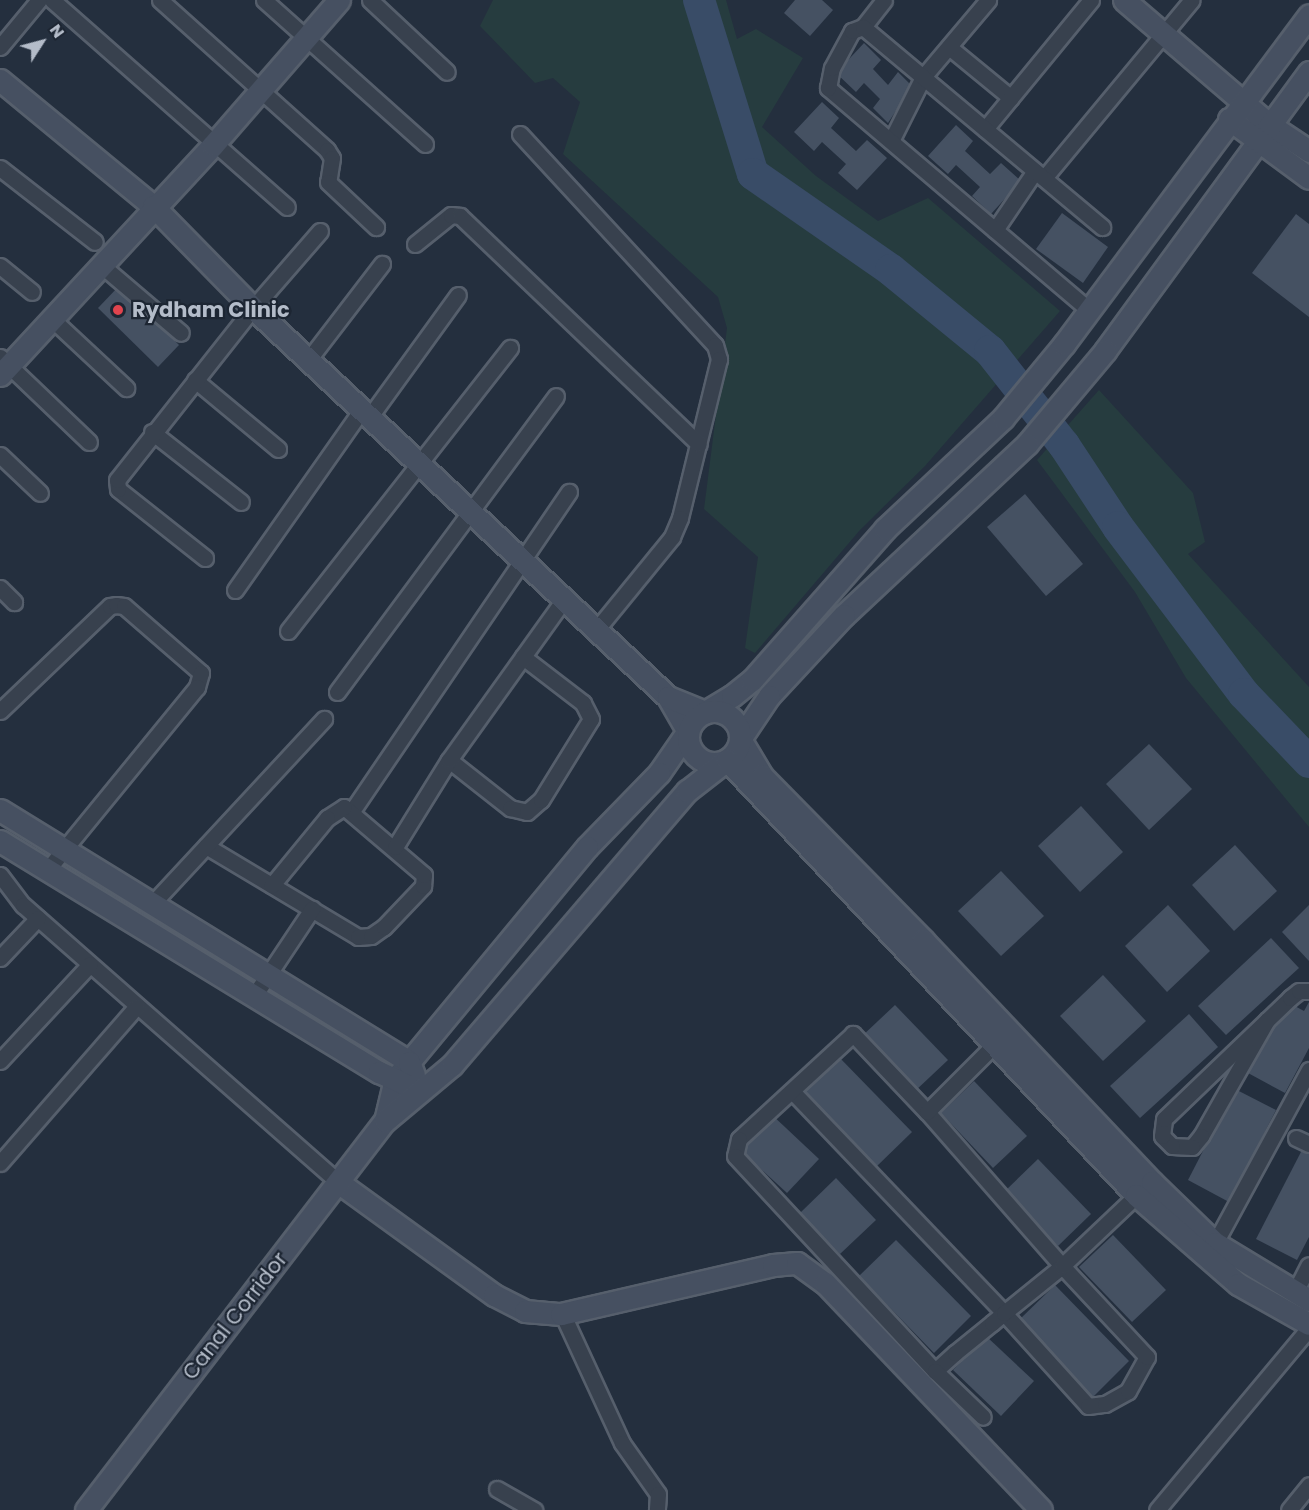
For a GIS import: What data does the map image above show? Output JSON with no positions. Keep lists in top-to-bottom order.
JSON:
{
  "streets": {
    "street": ["Canal Corridor"]
  },
  "places": ["Rydham Clinic"],
  "north": "top right"
}
